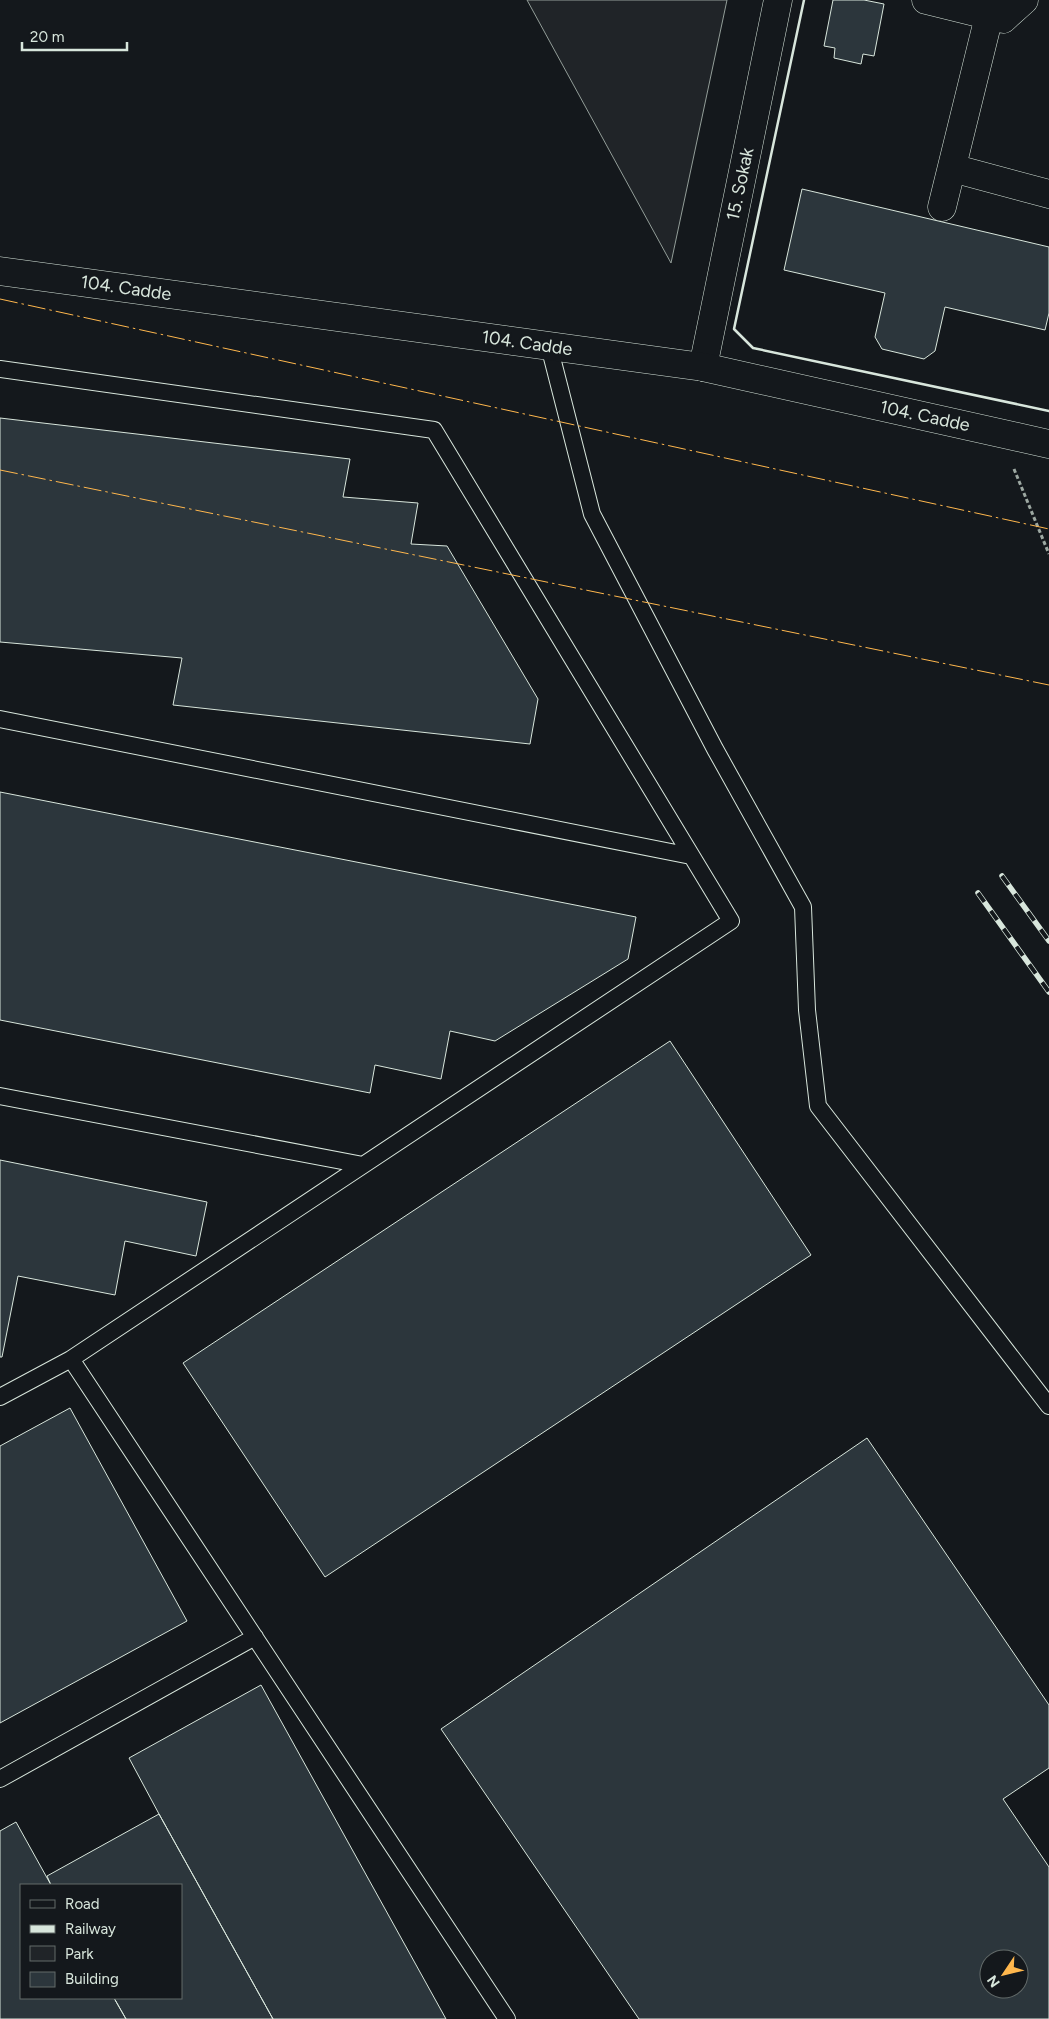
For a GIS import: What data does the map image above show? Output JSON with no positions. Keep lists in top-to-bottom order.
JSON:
{
  "streets": {
    "street": ["15. Sokak", "104. Cadde"]
  },
  "crossings": [
    ["15. Sokak", "104. Cadde"]
  ],
  "legend": [
    "Road",
    "Railway",
    "Park",
    "Building"
  ],
  "scale_bar": "20 m",
  "north": "bottom left"
}
